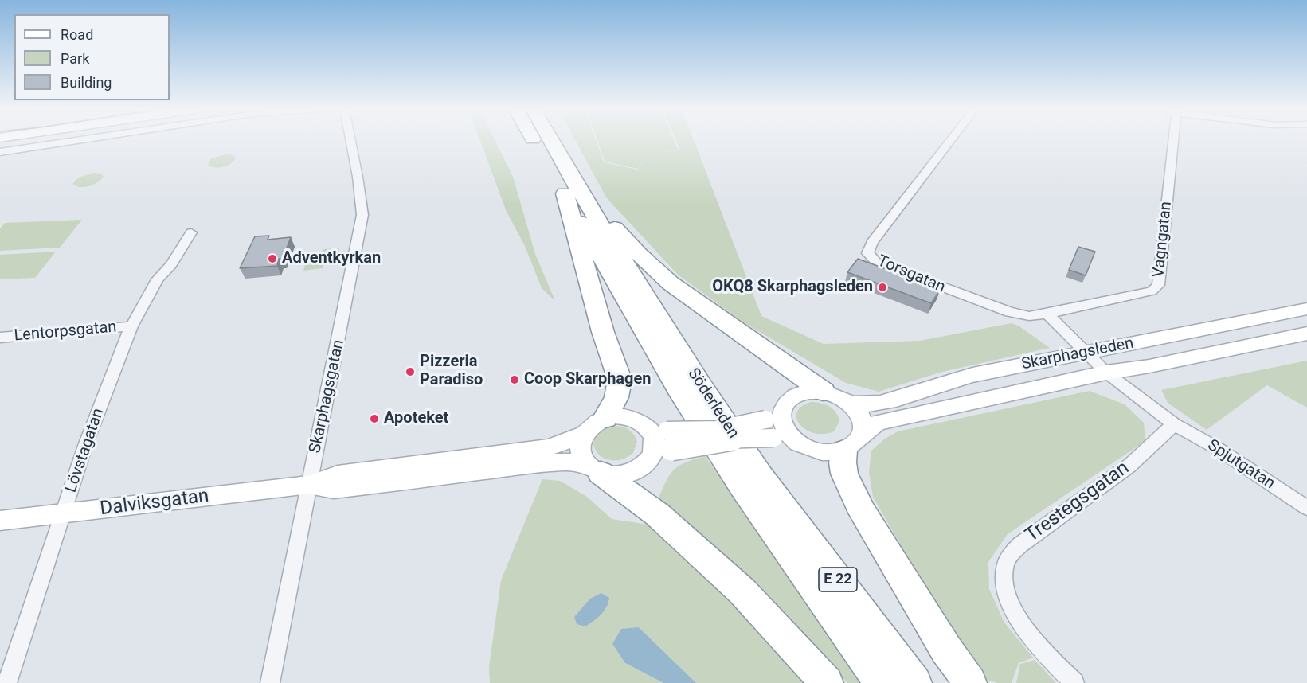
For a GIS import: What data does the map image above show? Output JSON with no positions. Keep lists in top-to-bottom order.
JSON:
{
  "streets": {
    "highway": ["Söderleden", "E 22"],
    "main road": ["Skarphagsleden", "Dalviksgatan"],
    "street": [
      "Vagngatan",
      "Torsgatan",
      "Lentorpsgatan",
      "Skarphagsgatan",
      "Lövstagatan",
      "Spjutgatan",
      "Trestegsgatan"
    ]
  },
  "crossings": [
    ["Vagngatan", "Torsgatan"],
    ["Lentorpsgatan", "Lövstagatan"],
    ["Skarphagsgatan", "Dalviksgatan"],
    ["Lövstagatan", "Dalviksgatan"],
    ["Spjutgatan", "Trestegsgatan"]
  ],
  "places": [
    "Adventkyrkan",
    "OKQ8 Skarphagsleden",
    "Pizzeria Paradiso",
    "Coop Skarphagen",
    "Apoteket"
  ],
  "legend": ["Road", "Park", "Building"]
}
